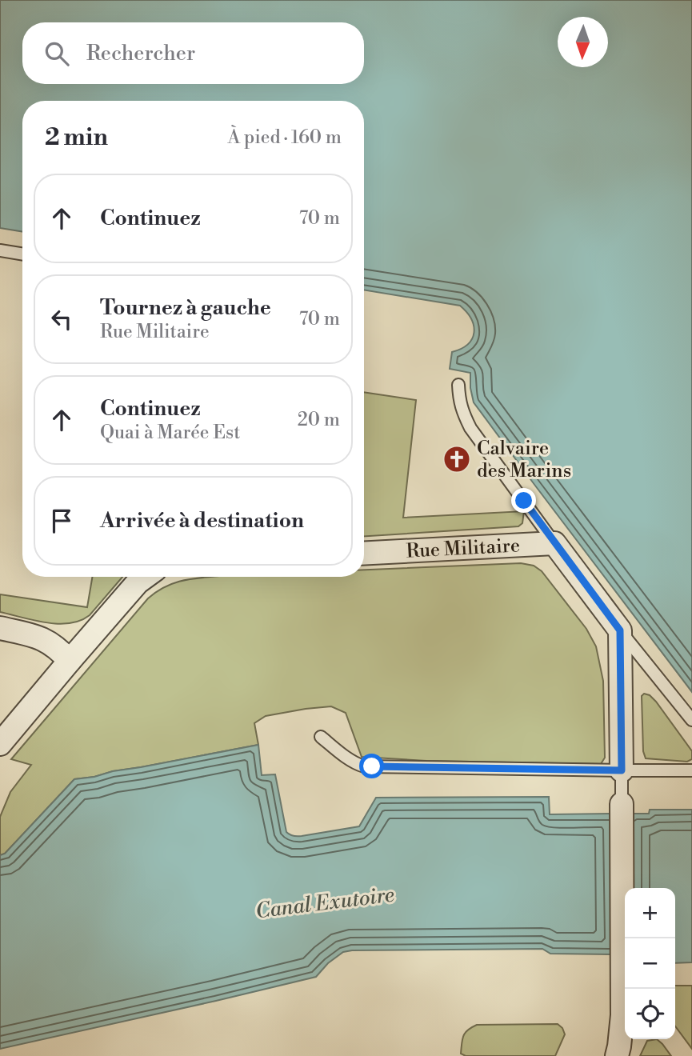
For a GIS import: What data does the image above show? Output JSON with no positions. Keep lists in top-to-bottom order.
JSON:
{
  "streets": {
    "street": ["Rue Militaire"]
  },
  "water": ["Canal Exutoire"],
  "places": {
    "church": ["Calvaire des Marins"]
  },
  "north": "bottom",
  "page": {
    "search": "Rechercher",
    "heading": ["2 min", "À pied · 160 m"],
    "list": [
      ["Continuez", "70 m"],
      ["Tournez à gauche", "Rue Militaire", "70 m"],
      ["Continuez", "Quai à Marée Est", "20 m"],
      "Arrivée à destination"
    ],
    "map_buttons": ["+", "−"]
  }
}
